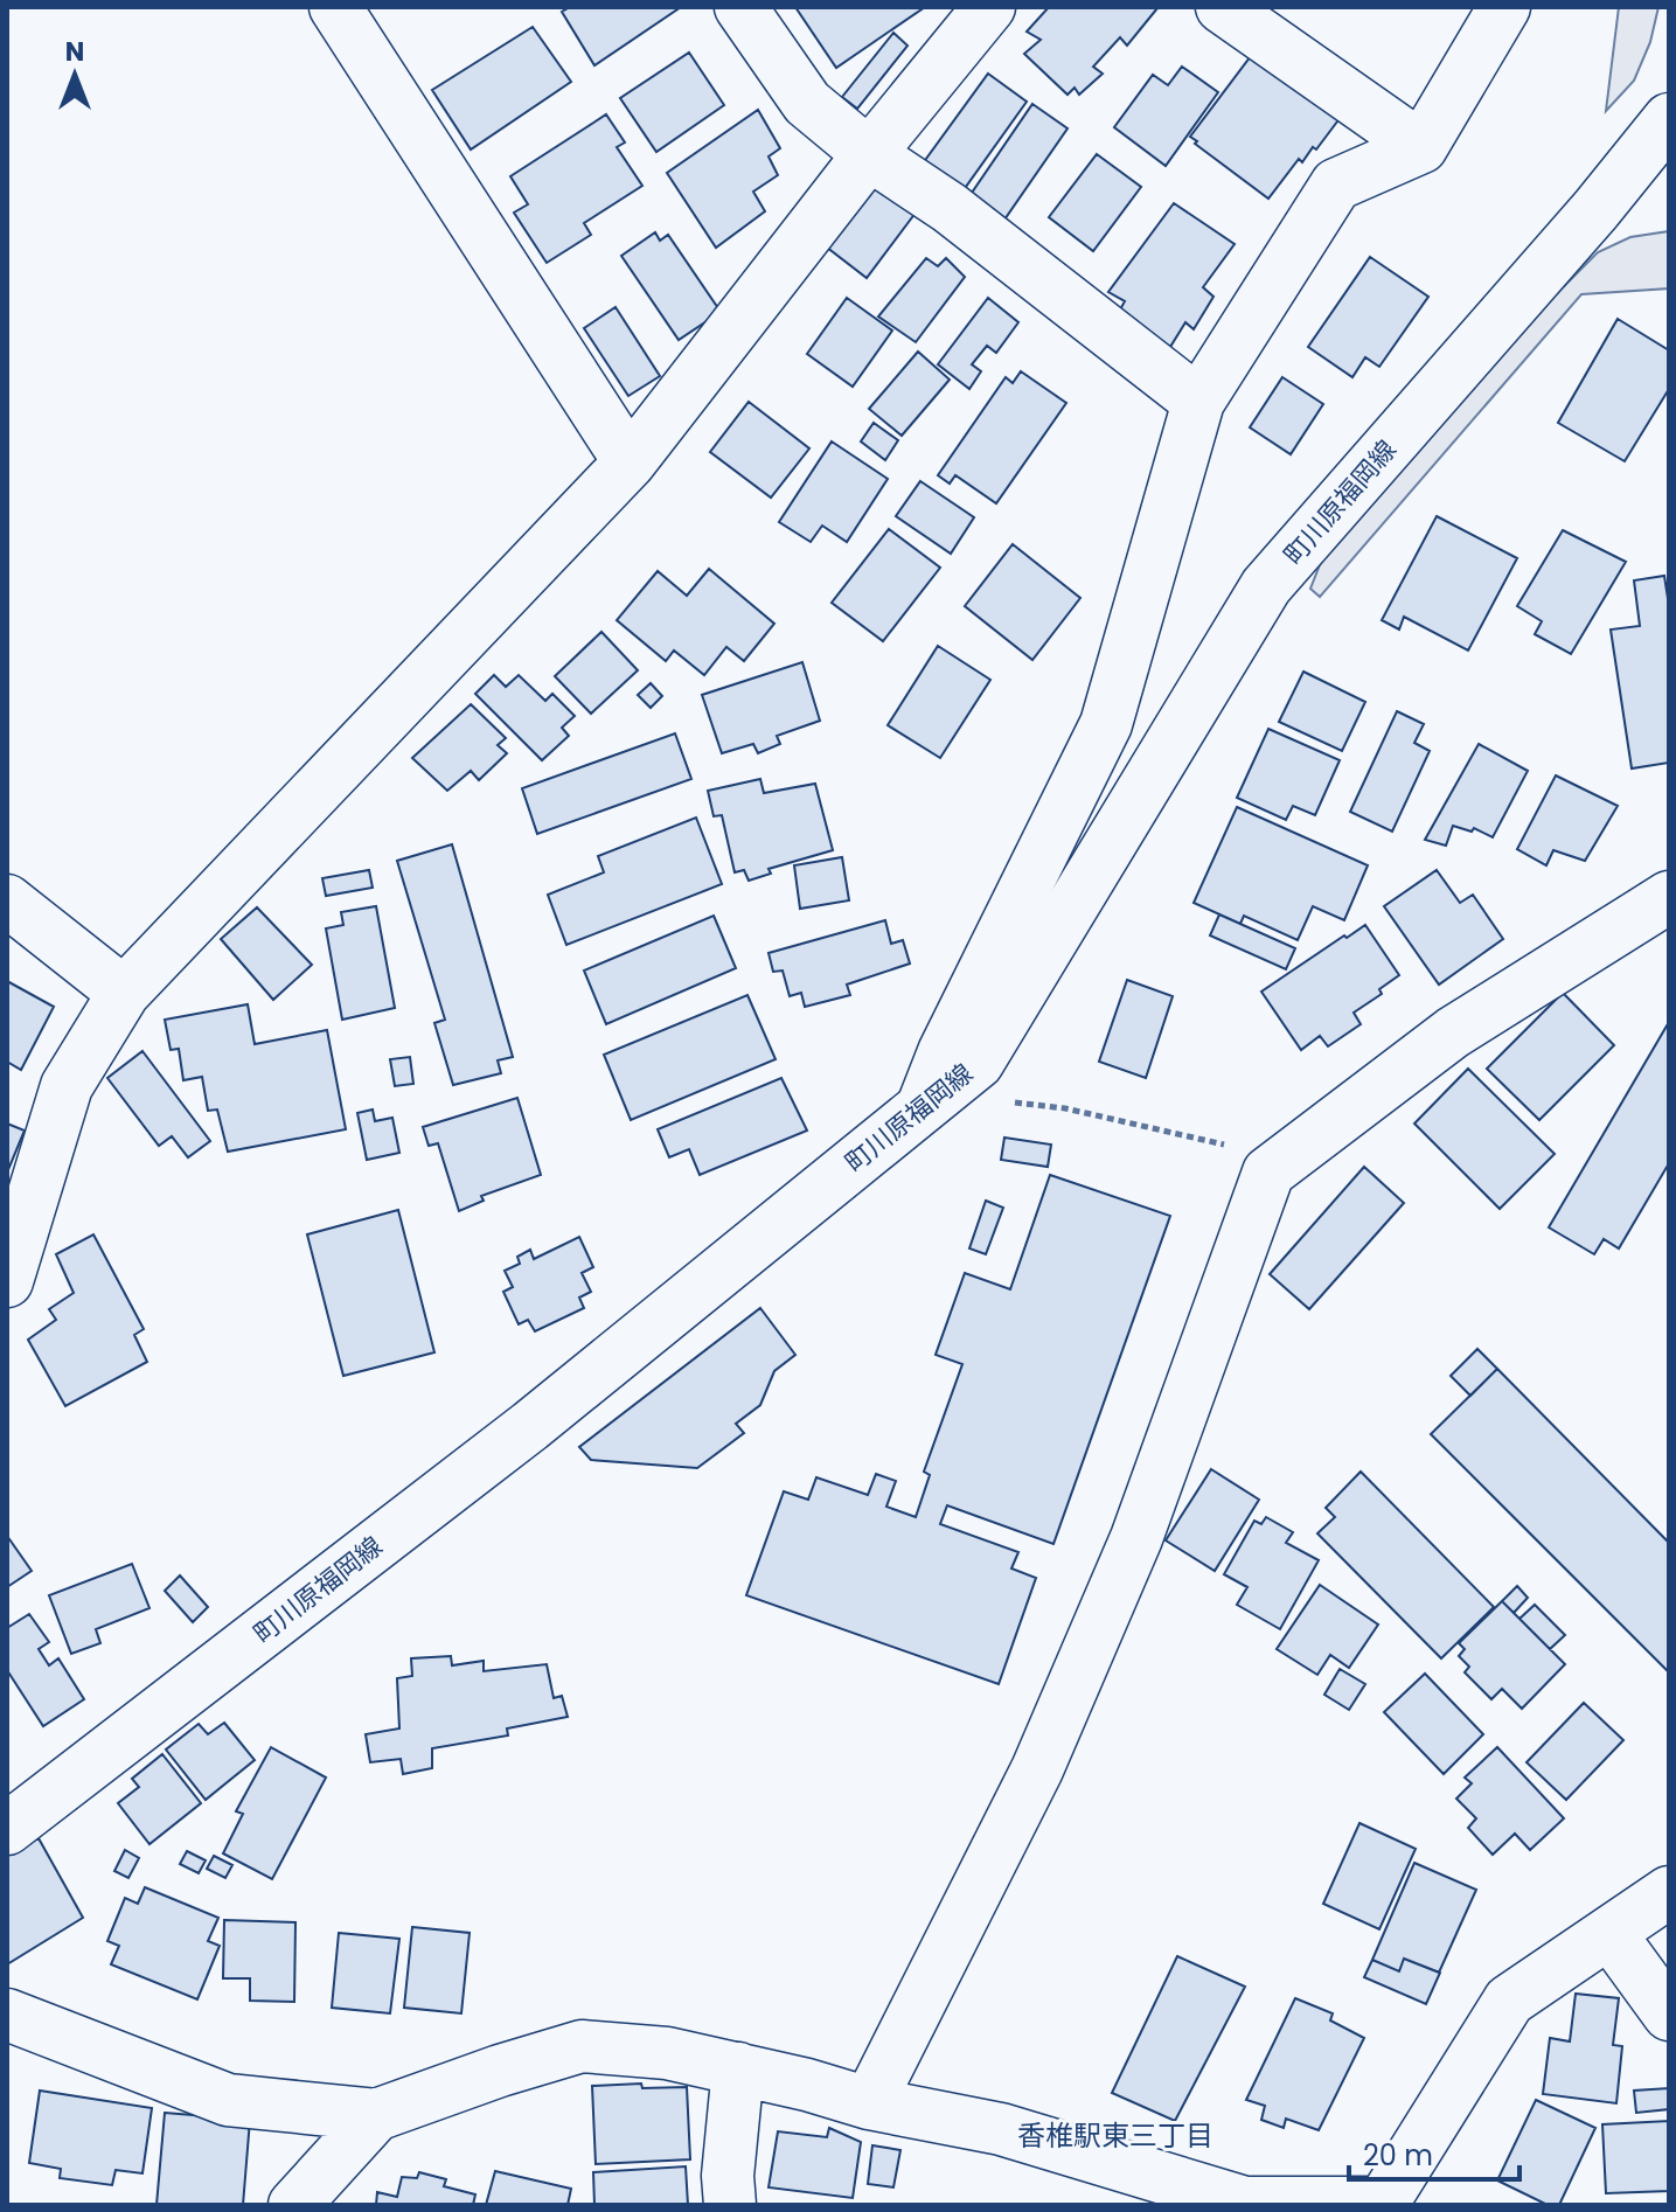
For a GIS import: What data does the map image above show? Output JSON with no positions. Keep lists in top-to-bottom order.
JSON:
{
  "streets": {
    "street": ["町川原福岡線"]
  },
  "districts": ["香椎駅東三丁目"],
  "scale_bar": "20 m",
  "north": "top"
}
